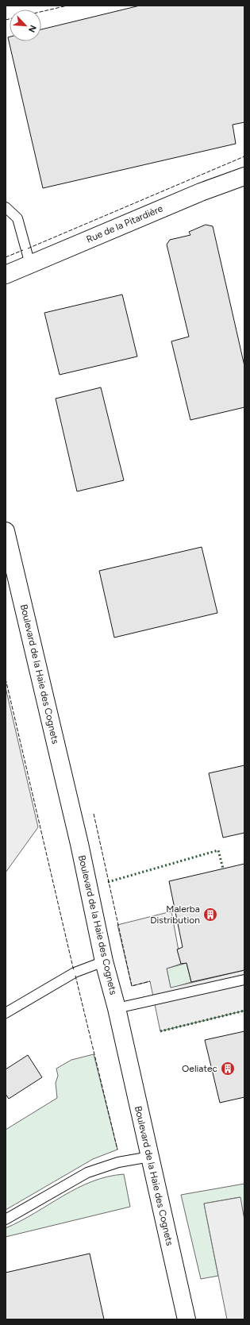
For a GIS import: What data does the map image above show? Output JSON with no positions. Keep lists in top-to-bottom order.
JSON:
{
  "streets": {
    "main road": ["Rue de la Pitardière", "Boulevard de la Haie des Cognets"]
  },
  "places": {
    "building": ["Malerba Distribution", "Oeliatec"]
  },
  "north": "bottom right"
}
